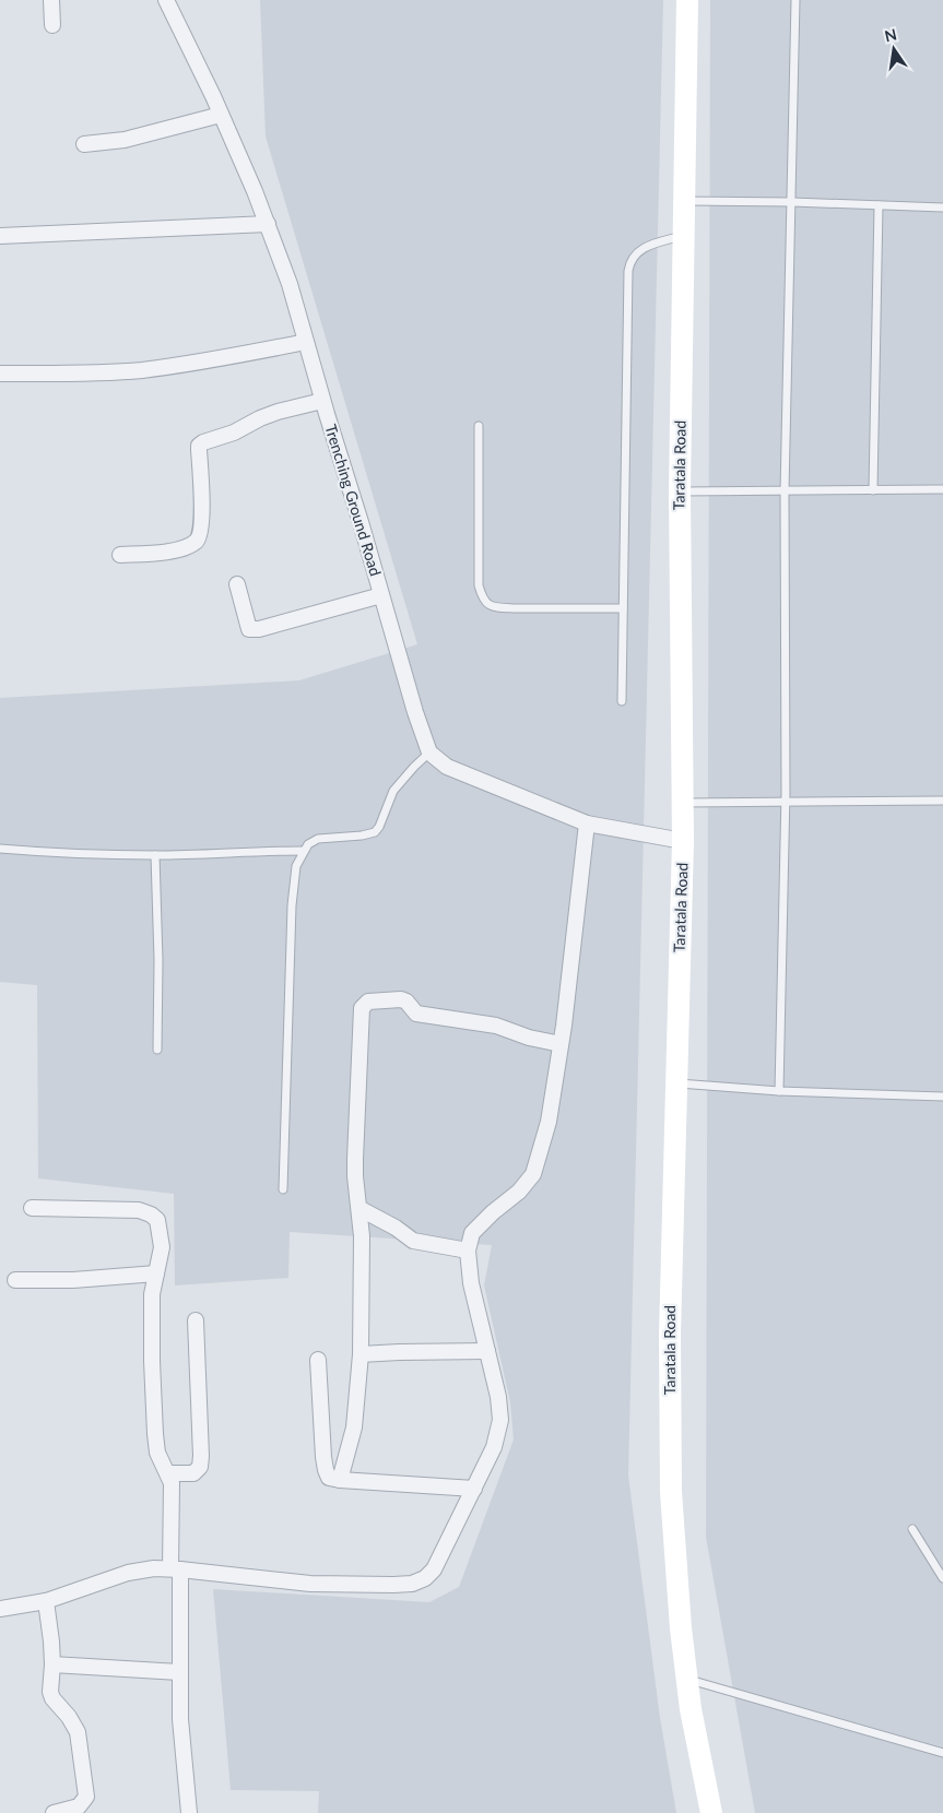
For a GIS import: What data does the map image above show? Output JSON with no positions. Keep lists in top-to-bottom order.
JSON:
{
  "streets": {
    "street": ["Taratala Road", "Trenching Ground Road"]
  },
  "north": "top"
}
